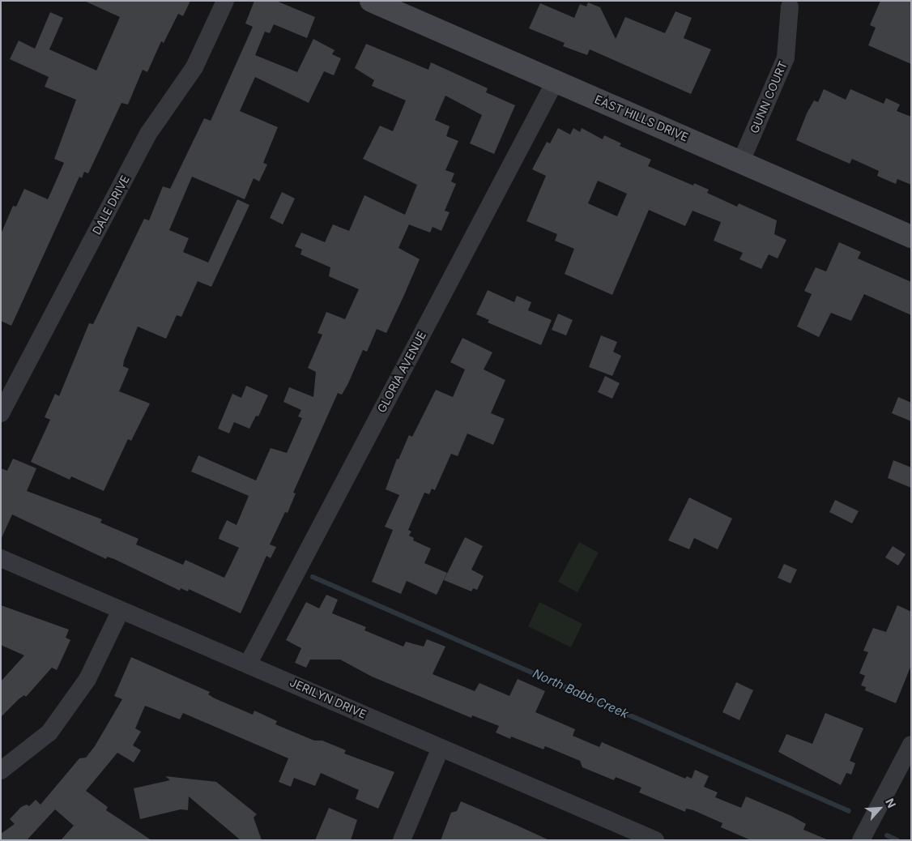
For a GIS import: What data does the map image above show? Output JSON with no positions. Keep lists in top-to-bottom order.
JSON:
{
  "streets": {
    "street": [
      "GUNN COURT",
      "EAST HILLS DRIVE",
      "DALE DRIVE",
      "GLORIA AVENUE",
      "JERILYN DRIVE"
    ]
  },
  "crossings": [
    ["GUNN COURT", "EAST HILLS DRIVE"],
    ["EAST HILLS DRIVE", "GLORIA AVENUE"],
    ["GLORIA AVENUE", "JERILYN DRIVE"]
  ],
  "water": ["North Babb Creek"],
  "north": "top right"
}
